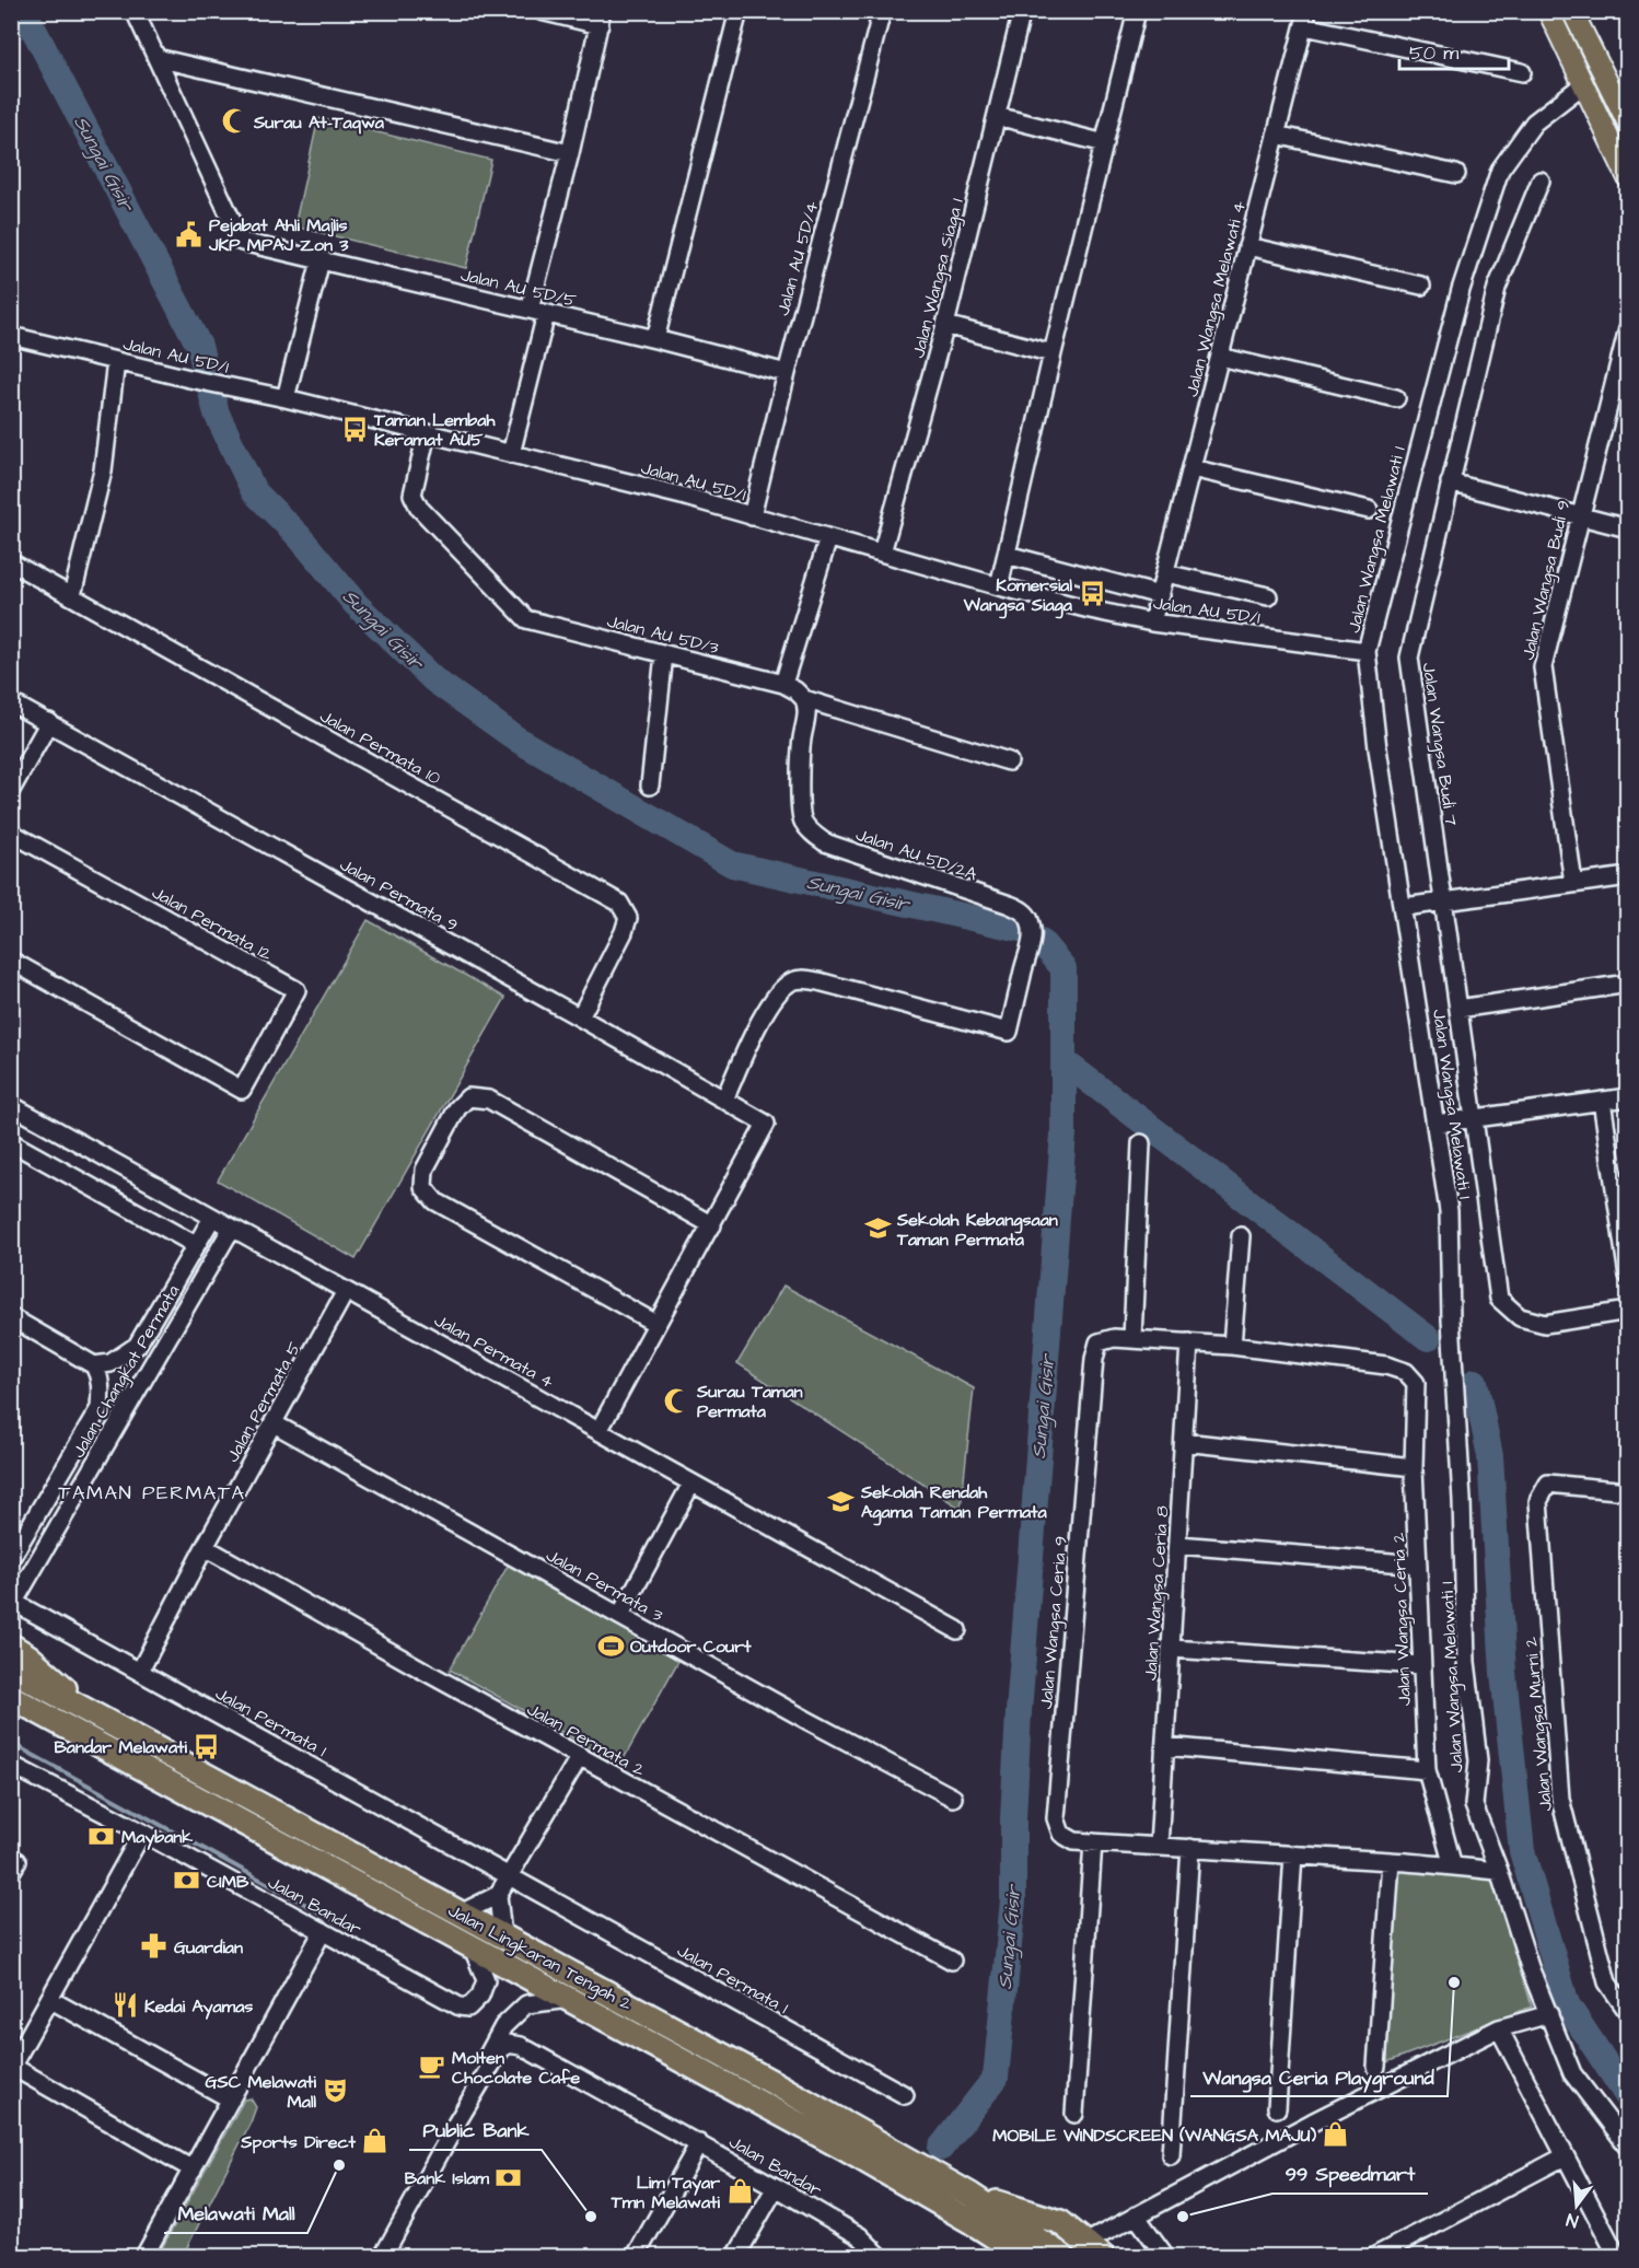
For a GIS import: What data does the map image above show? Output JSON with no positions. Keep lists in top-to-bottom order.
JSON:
{
  "streets": {
    "highway": ["Jalan Lingkaran Tengah 2"],
    "street": [
      "Jalan AU 5D/4",
      "Jalan Wangsa Siaga 1",
      "Jalan AU 5D/5",
      "Jalan Wangsa Melawati 4",
      "Jalan AU 5D/1",
      "Jalan Wangsa Melawati 1",
      "Jalan Wangsa Budi 9",
      "Jalan AU 5D/3",
      "Jalan Wangsa Budi 7",
      "Jalan Permata 10",
      "Jalan AU 5D/2A",
      "Jalan Permata 9",
      "Jalan Permata 12",
      "Jalan Permata 4",
      "Jalan Changkat Permata",
      "Jalan Permata 5",
      "Jalan Permata 3",
      "Jalan Wangsa Ceria 8",
      "Jalan Wangsa Ceria 2",
      "Jalan Wangsa Ceria 9",
      "Jalan Permata 1",
      "Jalan Wangsa Murni 2",
      "Jalan Permata 2",
      "Jalan Bandar"
    ]
  },
  "crossings": [
    ["Jalan AU 5D/4", "Jalan AU 5D/5"],
    ["Jalan AU 5D/4", "Jalan AU 5D/1"],
    ["Jalan Wangsa Siaga 1", "Jalan AU 5D/1"],
    ["Jalan Wangsa Melawati 4", "Jalan AU 5D/1"],
    ["Jalan AU 5D/1", "Jalan Wangsa Melawati 1"],
    ["Jalan AU 5D/1", "Jalan AU 5D/3"],
    ["Jalan AU 5D/3", "Jalan AU 5D/2A"],
    ["Jalan Permata 10", "Jalan Permata 9"],
    ["Jalan AU 5D/2A", "Jalan Permata 9"],
    ["Jalan Permata 4", "Jalan Changkat Permata"],
    ["Jalan Permata 4", "Jalan Permata 5"],
    ["Jalan Changkat Permata", "Jalan Permata 1"],
    ["Jalan Permata 5", "Jalan Permata 3"],
    ["Jalan Permata 5", "Jalan Permata 1"],
    ["Jalan Permata 5", "Jalan Permata 2"],
    ["Jalan Bandar", "Jalan Lingkaran Tengah 2"]
  ],
  "districts": ["TAMAN PERMATA"],
  "water": ["Sungai Gisir"],
  "places": {
    "mosque": ["Surau At-Taqwa", "Surau Taman Permata"],
    "public building": ["Pejabat Ahli Majlis JKP MPAJ Zon 3"],
    "bus stop": ["Taman Lembah Keramat AU5", "Komersial Wangsa Siaga", "Bandar Melawati"],
    "school or university": ["Sekolah Kebangsaan Taman Permata", "Sekolah Rendah Agama Taman Permata"],
    "sports": ["Outdoor Court"],
    "bank": ["Maybank", "CIMB", "Bank Islam"],
    "pharmacy": ["Guardian"],
    "other": [
      "Wangsa Ceria Playground",
      "Melawati Mall",
      "Public Bank",
      "99 Speedmart"
    ],
    "restaurant": ["Kedai Ayamas"],
    "cafe": ["Molten Chocolate Cafe"],
    "theatre": ["GSC Melawati Mall"],
    "shop": ["MOBILE WINDSCREEN (WANGSA MAJU)", "Sports Direct", "Lim Tayar Tmn Melawati"]
  },
  "scale_bar": "50 m",
  "north": "bottom"
}
